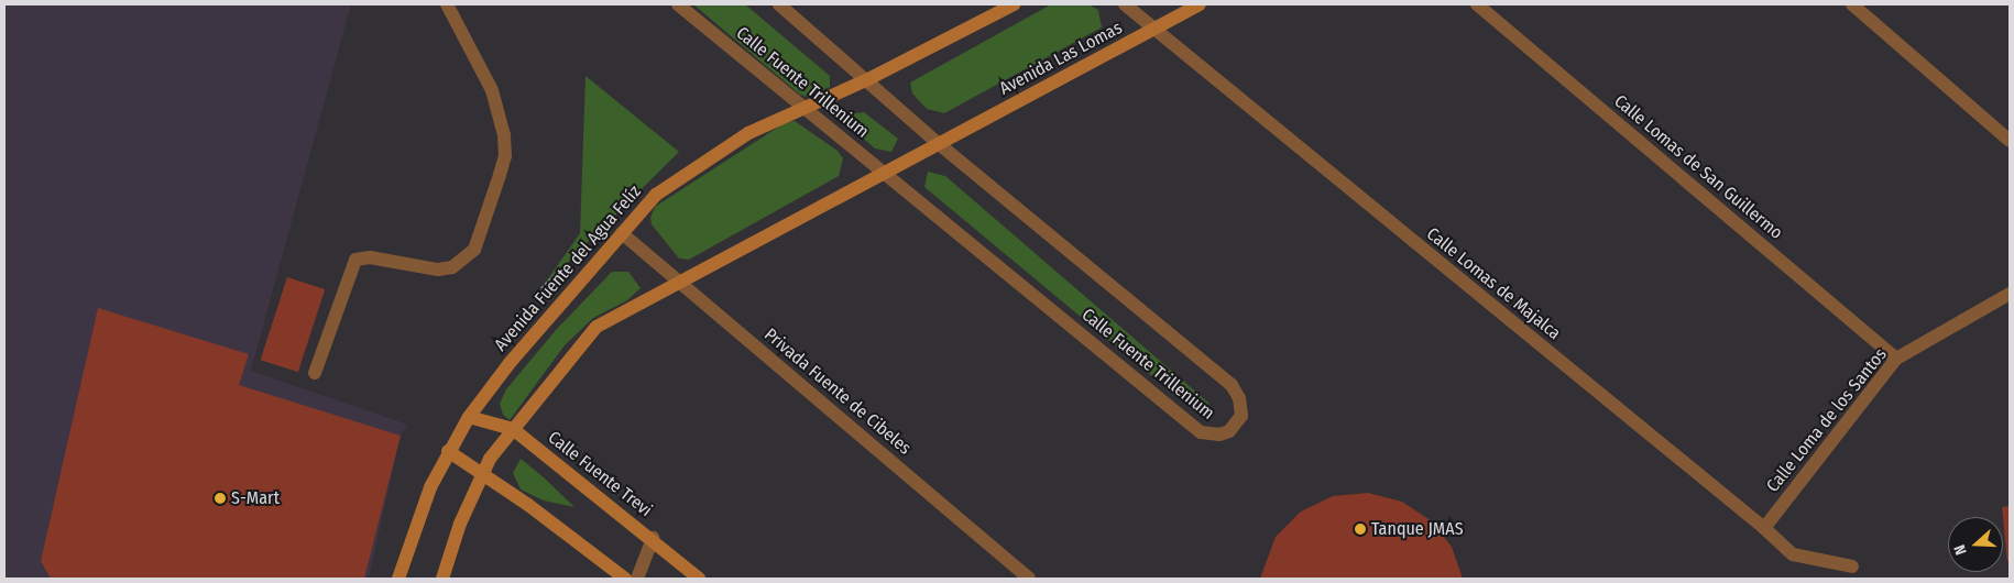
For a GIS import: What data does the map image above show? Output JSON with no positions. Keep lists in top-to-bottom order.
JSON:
{
  "streets": {
    "main road": ["Avenida Las Lomas", "Avenida Fuente del Agua Felíz", "Calle Fuente Trevi"],
    "street": [
      "Calle Fuente Trillenium",
      "Calle Lomas de San Guillermo",
      "Calle Lomas de Majalca",
      "Privada Fuente de Cibeles",
      "Calle Loma de los Santos"
    ]
  },
  "crossings": [
    ["Avenida Las Lomas", "Calle Fuente Trillenium"],
    ["Avenida Las Lomas", "Calle Lomas de Majalca"],
    ["Calle Fuente Trillenium", "Avenida Fuente del Agua Felíz"],
    ["Calle Lomas de San Guillermo", "Calle Loma de los Santos"],
    ["Avenida Fuente del Agua Felíz", "Privada Fuente de Cibeles"],
    ["Avenida Fuente del Agua Felíz", "Calle Fuente Trevi"],
    ["Calle Lomas de Majalca", "Calle Loma de los Santos"]
  ],
  "places": ["S-Mart", "Tanque JMAS"],
  "north": "left"
}
